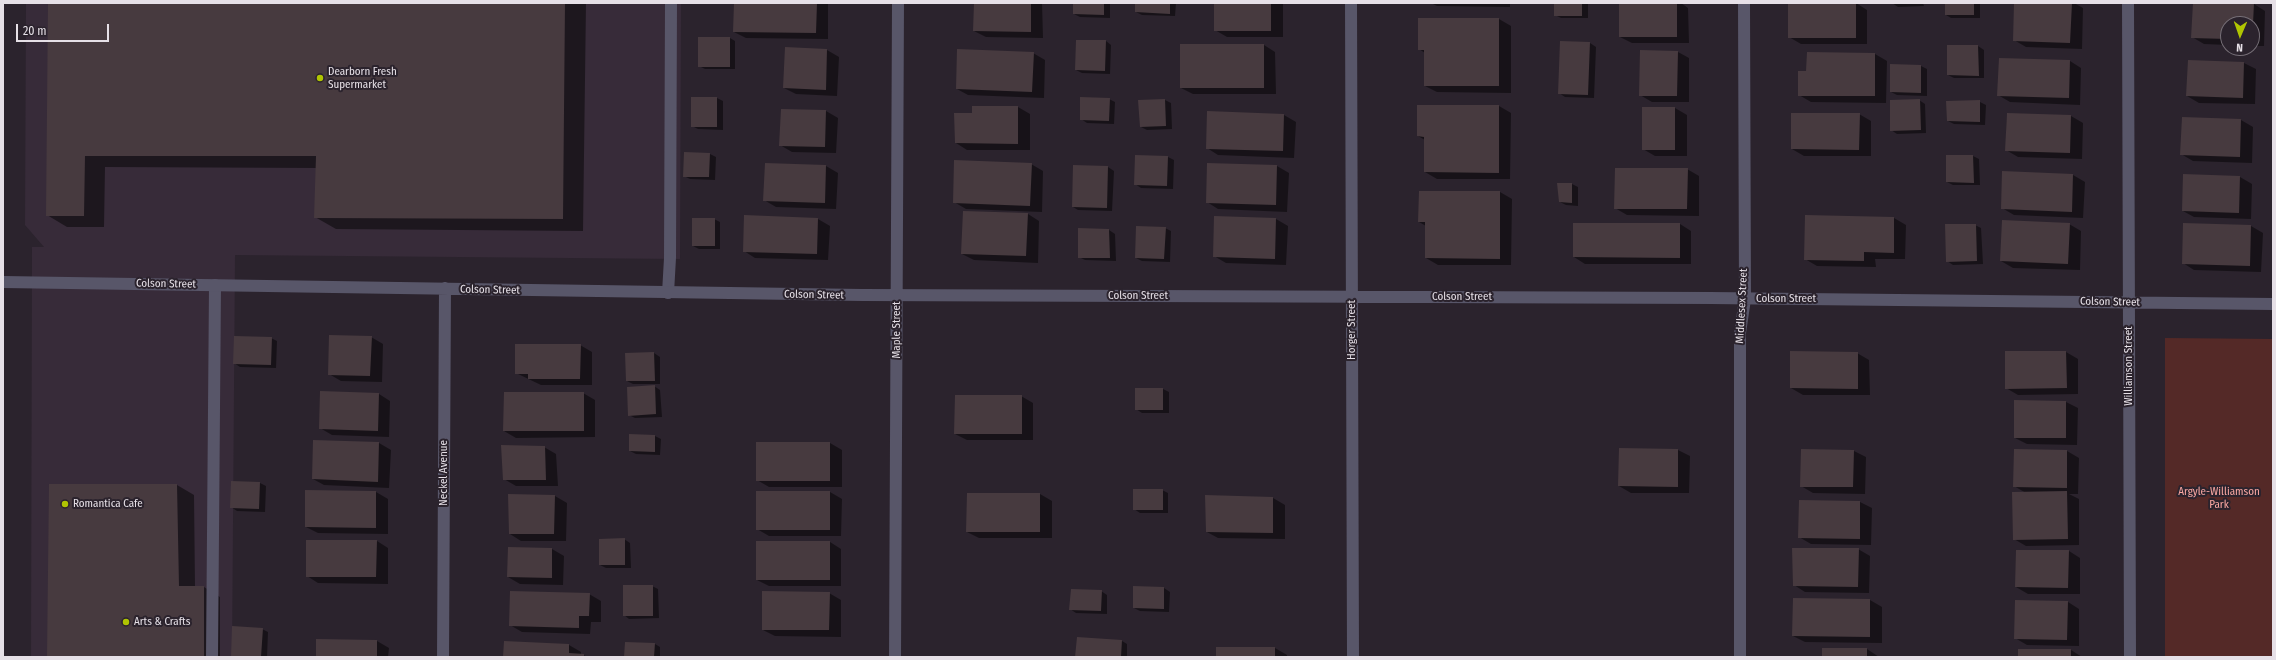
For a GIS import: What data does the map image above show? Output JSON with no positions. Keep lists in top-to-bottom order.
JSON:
{
  "streets": {
    "street": [
      "Colson Street",
      "Middlesex Street",
      "Maple Street",
      "Horger Street",
      "Williamson Street",
      "Neckel Avenue"
    ]
  },
  "crossings": [
    ["Colson Street", "Middlesex Street"],
    ["Colson Street", "Maple Street"],
    ["Colson Street", "Horger Street"],
    ["Colson Street", "Williamson Street"],
    ["Colson Street", "Neckel Avenue"]
  ],
  "parks": ["Argyle-Williamson Park"],
  "places": ["Dearborn Fresh Supermarket", "Romantica Cafe", "Arts & Crafts"],
  "scale_bar": "20 m",
  "north": "bottom"
}
